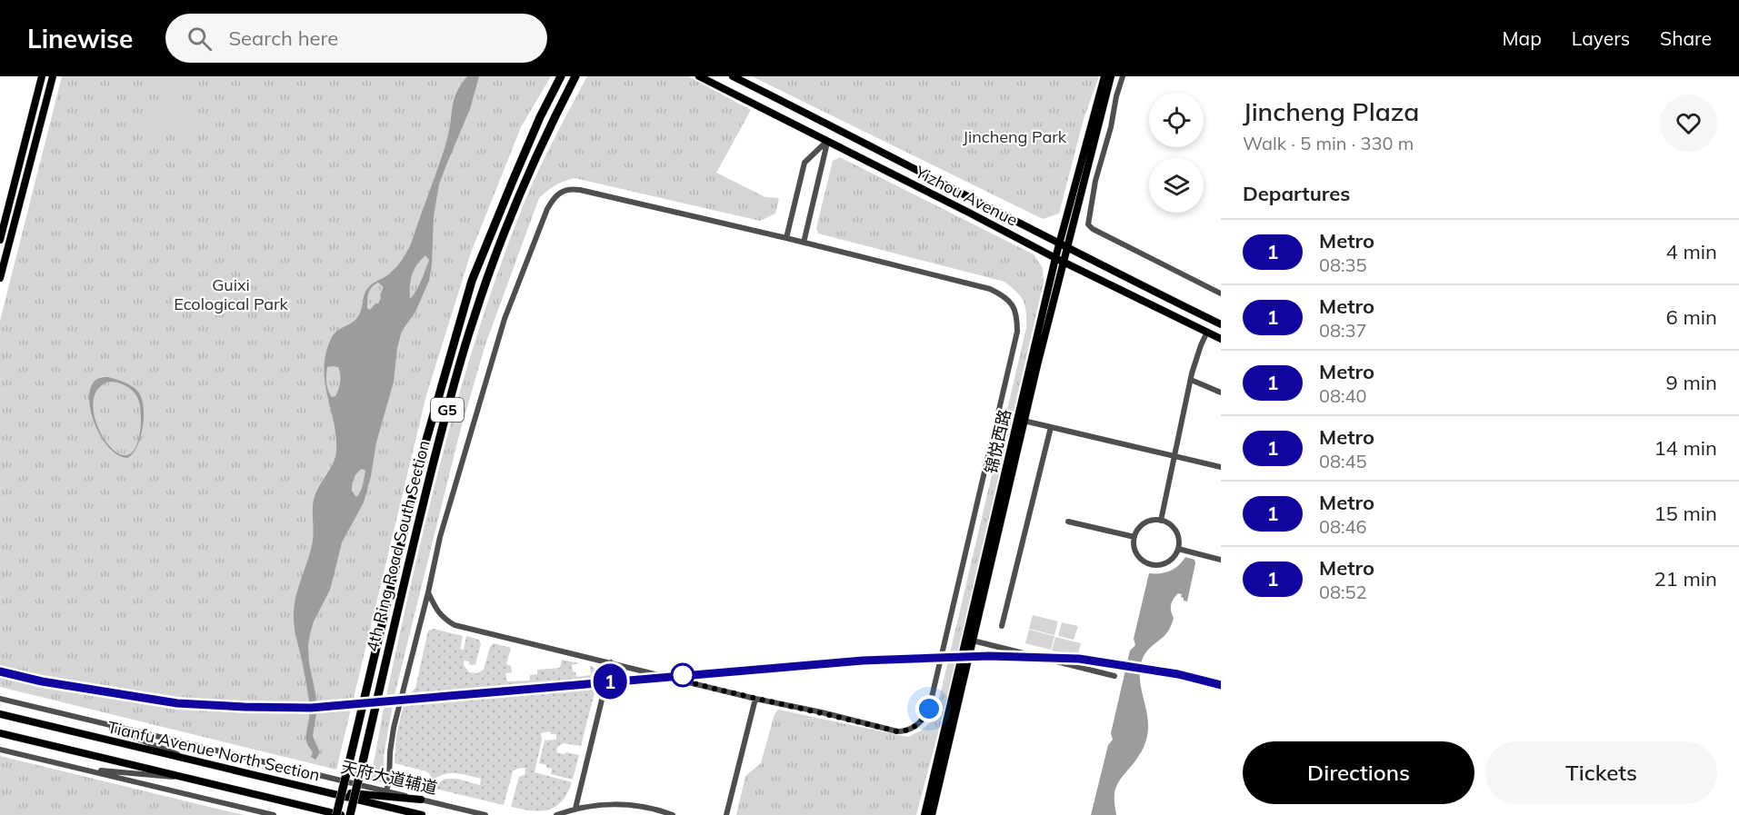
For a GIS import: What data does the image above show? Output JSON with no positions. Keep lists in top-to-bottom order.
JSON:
{
  "streets": {
    "highway": ["G5", "4th Ring Road South Section"],
    "main road": ["Yizhou Avenue", "锦悦西路", "Tianfu Avenue North Section"],
    "street": ["天府大道辅道"]
  },
  "crossings": [
    ["Yizhou Avenue", "锦悦西路"]
  ],
  "parks": ["Jincheng Park", "Guixi Ecological Park"],
  "lines": ["metro line 1"],
  "page": {
    "header": "Linewise",
    "search": "Search here",
    "nav": ["Map", "Layers", "Share"],
    "on_map": "1",
    "heading": [
      ["Jincheng Plaza", "Walk · 5 min · 330 m"],
      "Departures"
    ],
    "list": [
      {
        "mark": "1",
        "name": "Metro",
        "note": "08:35",
        "value": "4 min"
      },
      {
        "mark": "1",
        "name": "Metro",
        "note": "08:37",
        "value": "6 min"
      },
      {
        "mark": "1",
        "name": "Metro",
        "note": "08:40",
        "value": "9 min"
      },
      {
        "mark": "1",
        "name": "Metro",
        "note": "08:45",
        "value": "14 min"
      },
      {
        "mark": "1",
        "name": "Metro",
        "note": "08:46",
        "value": "15 min"
      },
      {
        "mark": "1",
        "name": "Metro",
        "note": "08:52",
        "value": "21 min"
      }
    ],
    "buttons": ["Directions", "Tickets"]
  }
}
